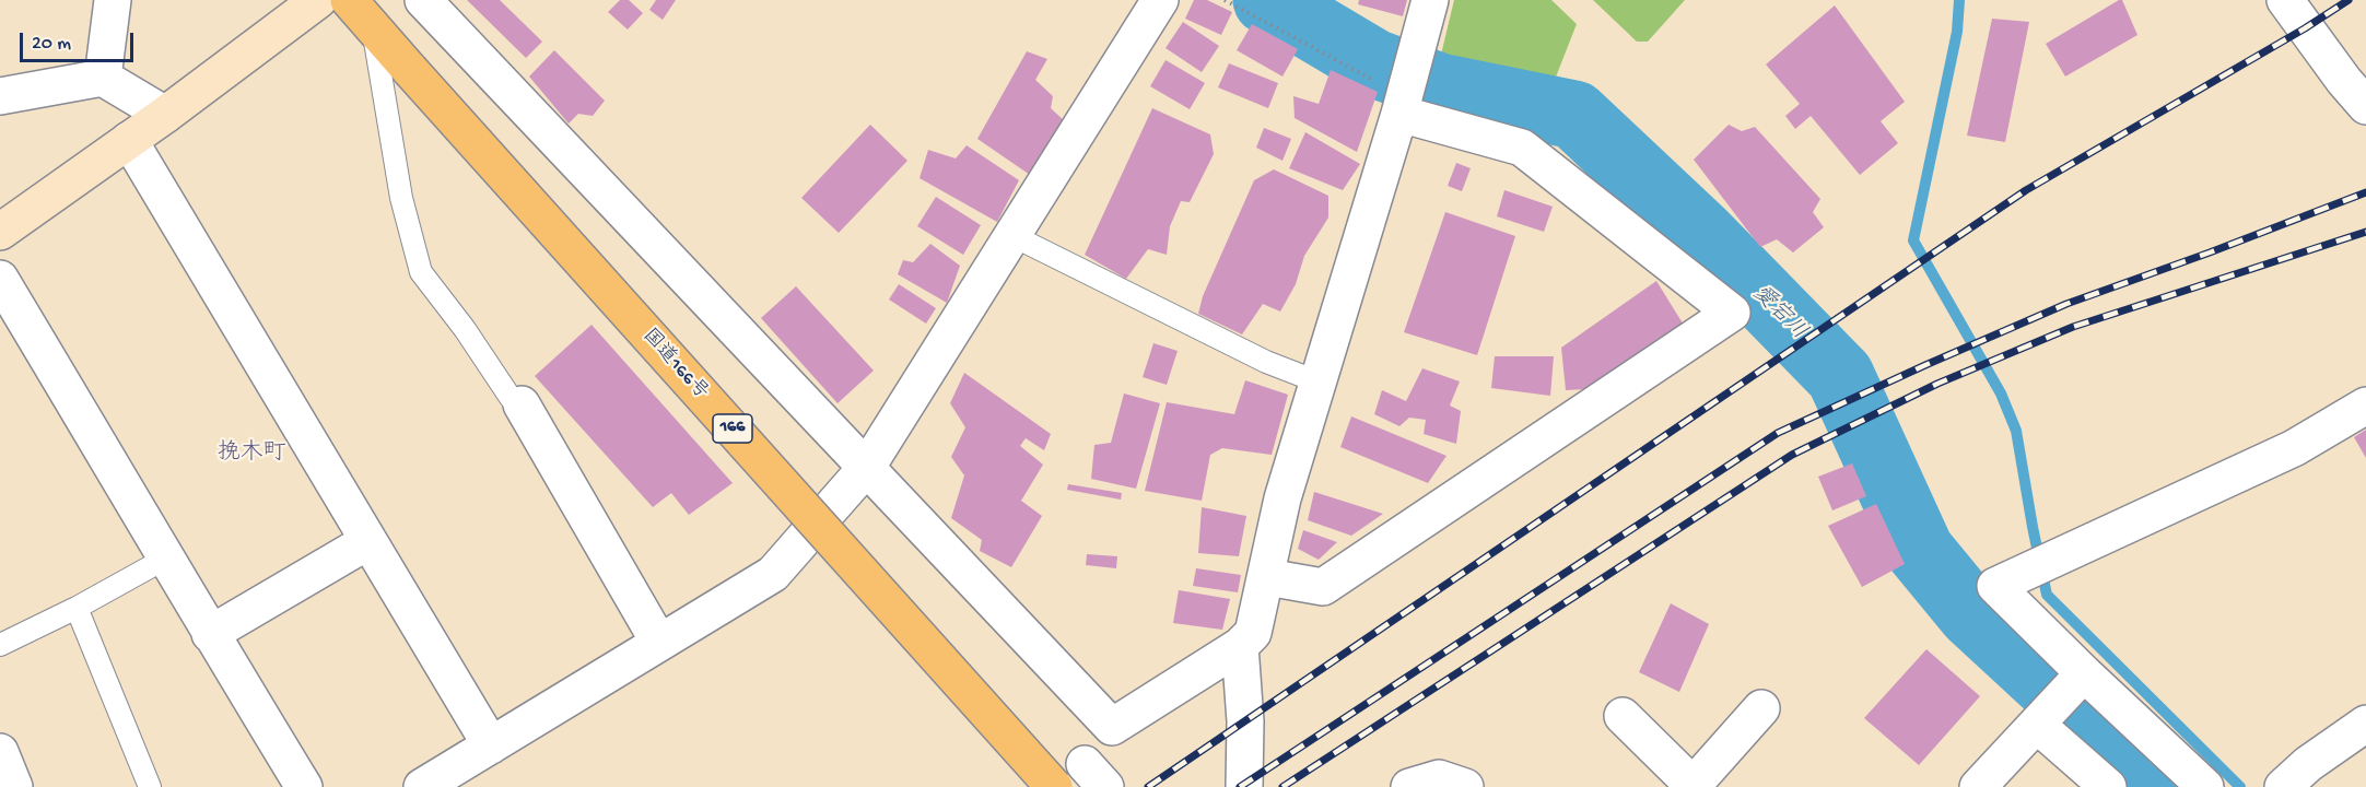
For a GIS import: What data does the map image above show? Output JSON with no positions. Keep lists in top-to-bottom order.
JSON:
{
  "streets": {
    "highway": ["国道166号", "166"]
  },
  "districts": ["挽木町"],
  "water": ["愛宕川"],
  "scale_bar": "20 m"
}
